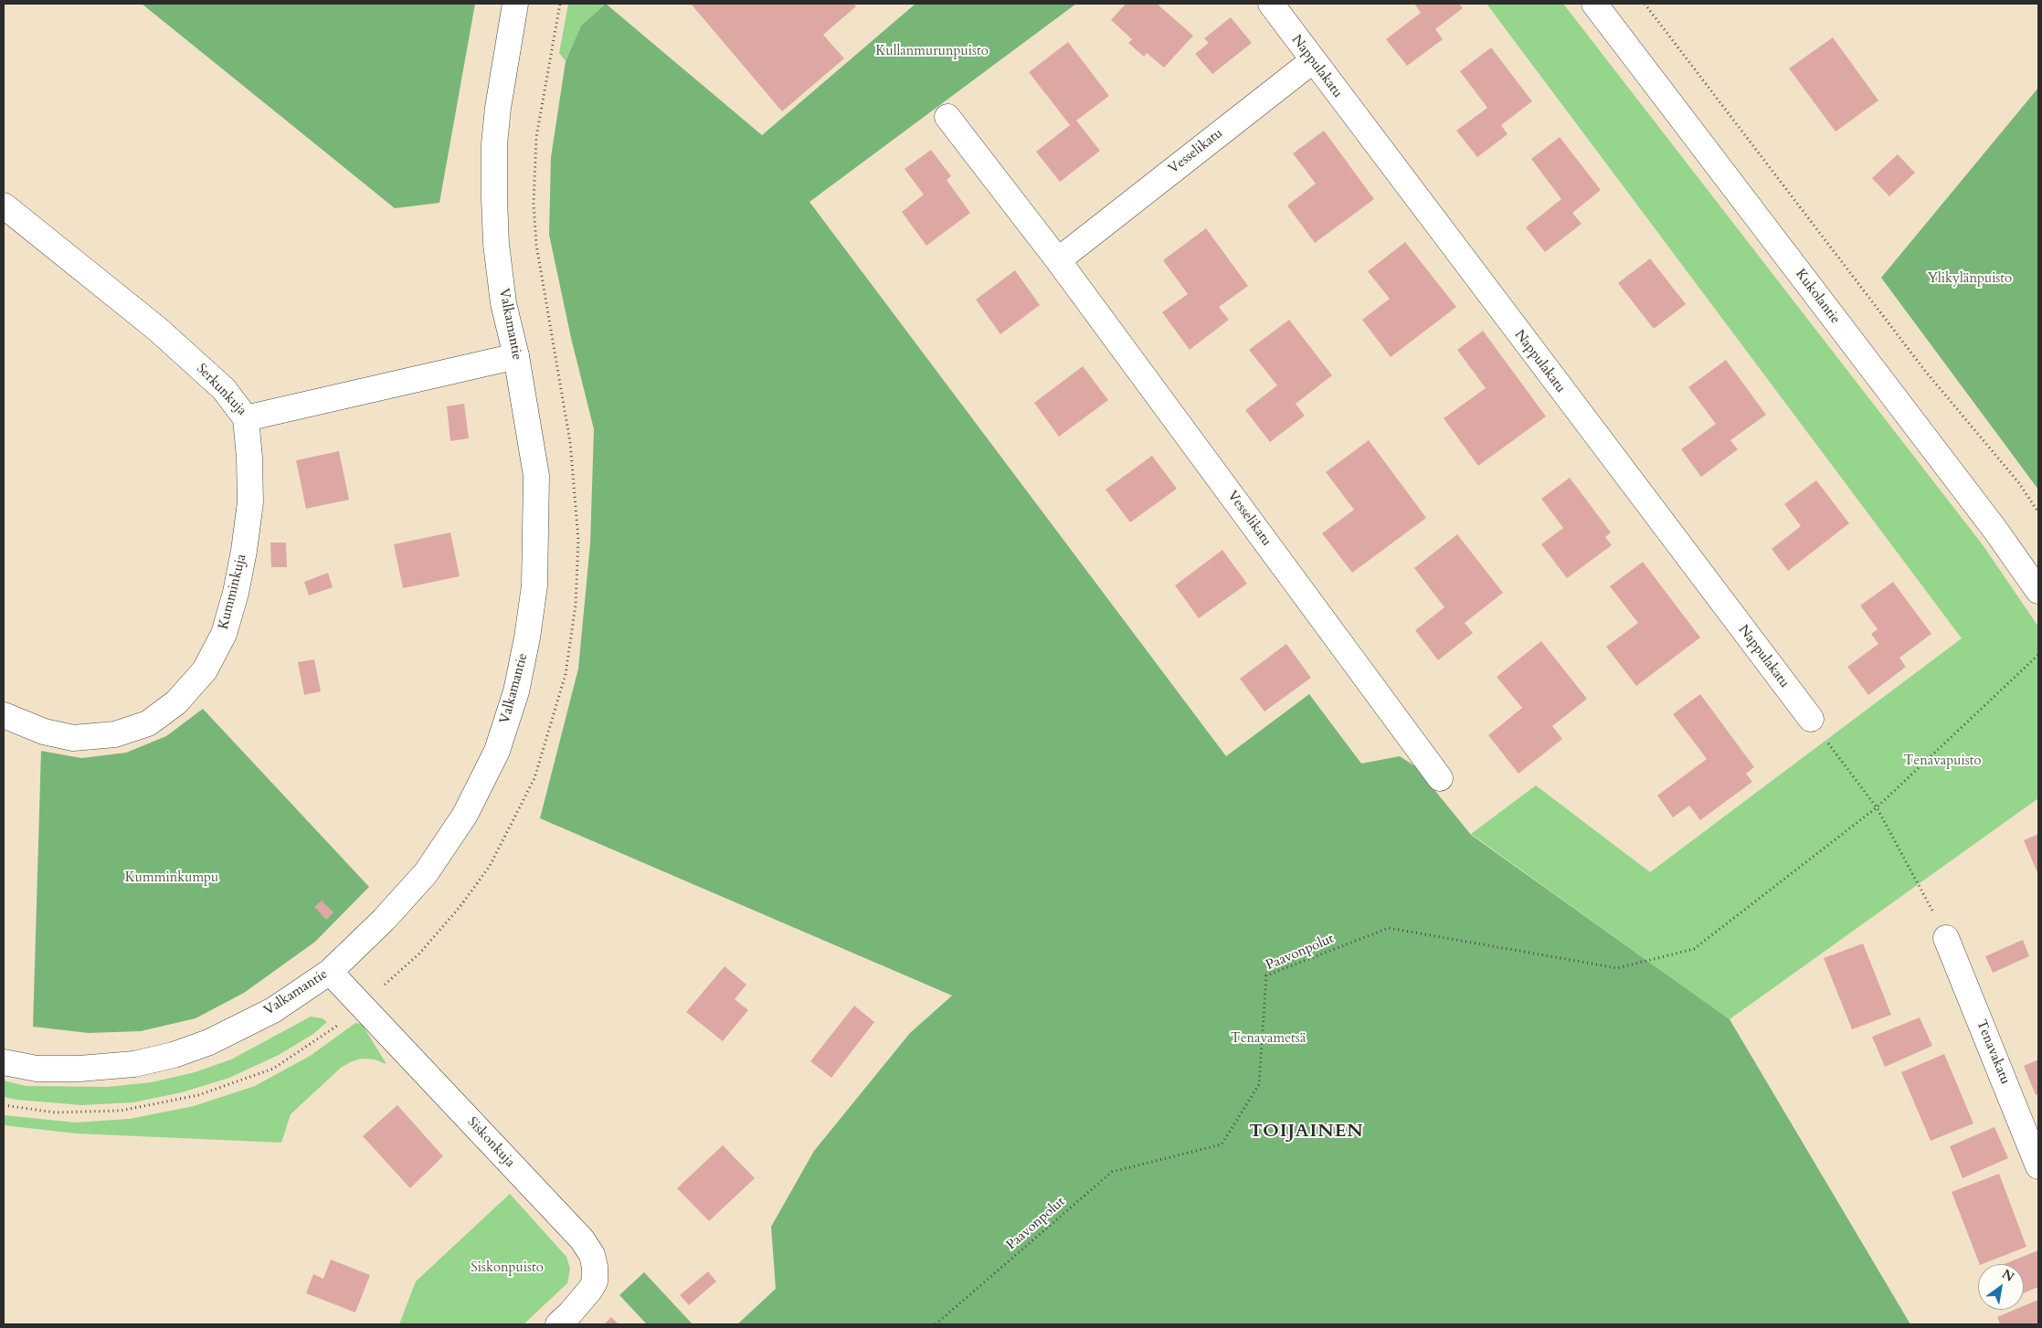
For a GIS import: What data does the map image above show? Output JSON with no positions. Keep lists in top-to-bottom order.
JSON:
{
  "streets": {
    "street": [
      "Nappulakatu",
      "Vesselikatu",
      "Kukolantie",
      "Valkamantie",
      "Serkunkuja",
      "Kumminkuja",
      "Tenavakatu",
      "Siskonkuja"
    ],
    "path": ["Paavonpolut"]
  },
  "crossings": [
    ["Nappulakatu", "Vesselikatu"],
    ["Valkamantie", "Serkunkuja"],
    ["Valkamantie", "Siskonkuja"],
    ["Serkunkuja", "Kumminkuja"]
  ],
  "districts": ["TOIJAINEN"],
  "parks": [
    "Kullanmurunpuisto",
    "Ylikylänpuisto",
    "Tenavapuisto",
    "Kumminkumpu",
    "Tenavametsä",
    "Siskonpuisto"
  ],
  "north": "top right"
}
